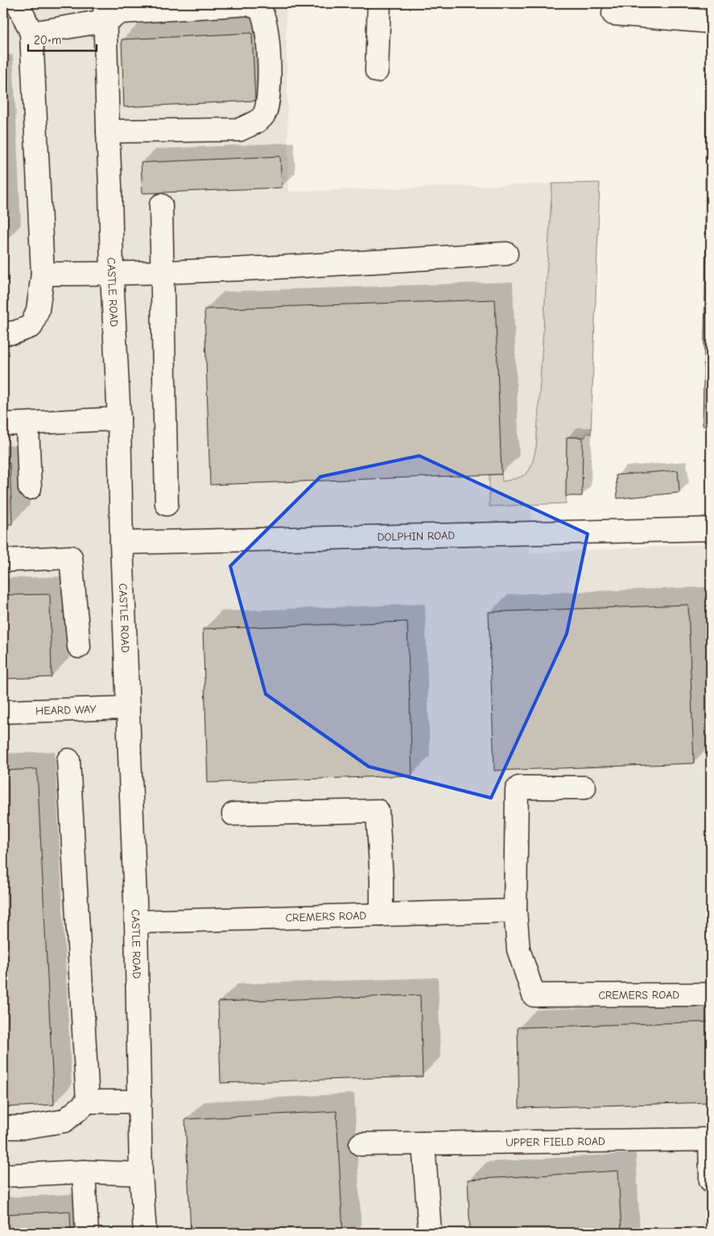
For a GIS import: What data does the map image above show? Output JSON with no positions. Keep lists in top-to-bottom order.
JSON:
{
  "streets": {
    "street": [
      "CASTLE ROAD",
      "DOLPHIN ROAD",
      "HEARD WAY",
      "CREMERS ROAD",
      "UPPER FIELD ROAD"
    ]
  },
  "crossings": [
    ["CASTLE ROAD", "DOLPHIN ROAD"],
    ["CASTLE ROAD", "HEARD WAY"],
    ["CASTLE ROAD", "CREMERS ROAD"]
  ],
  "scale_bar": "20 m"
}
